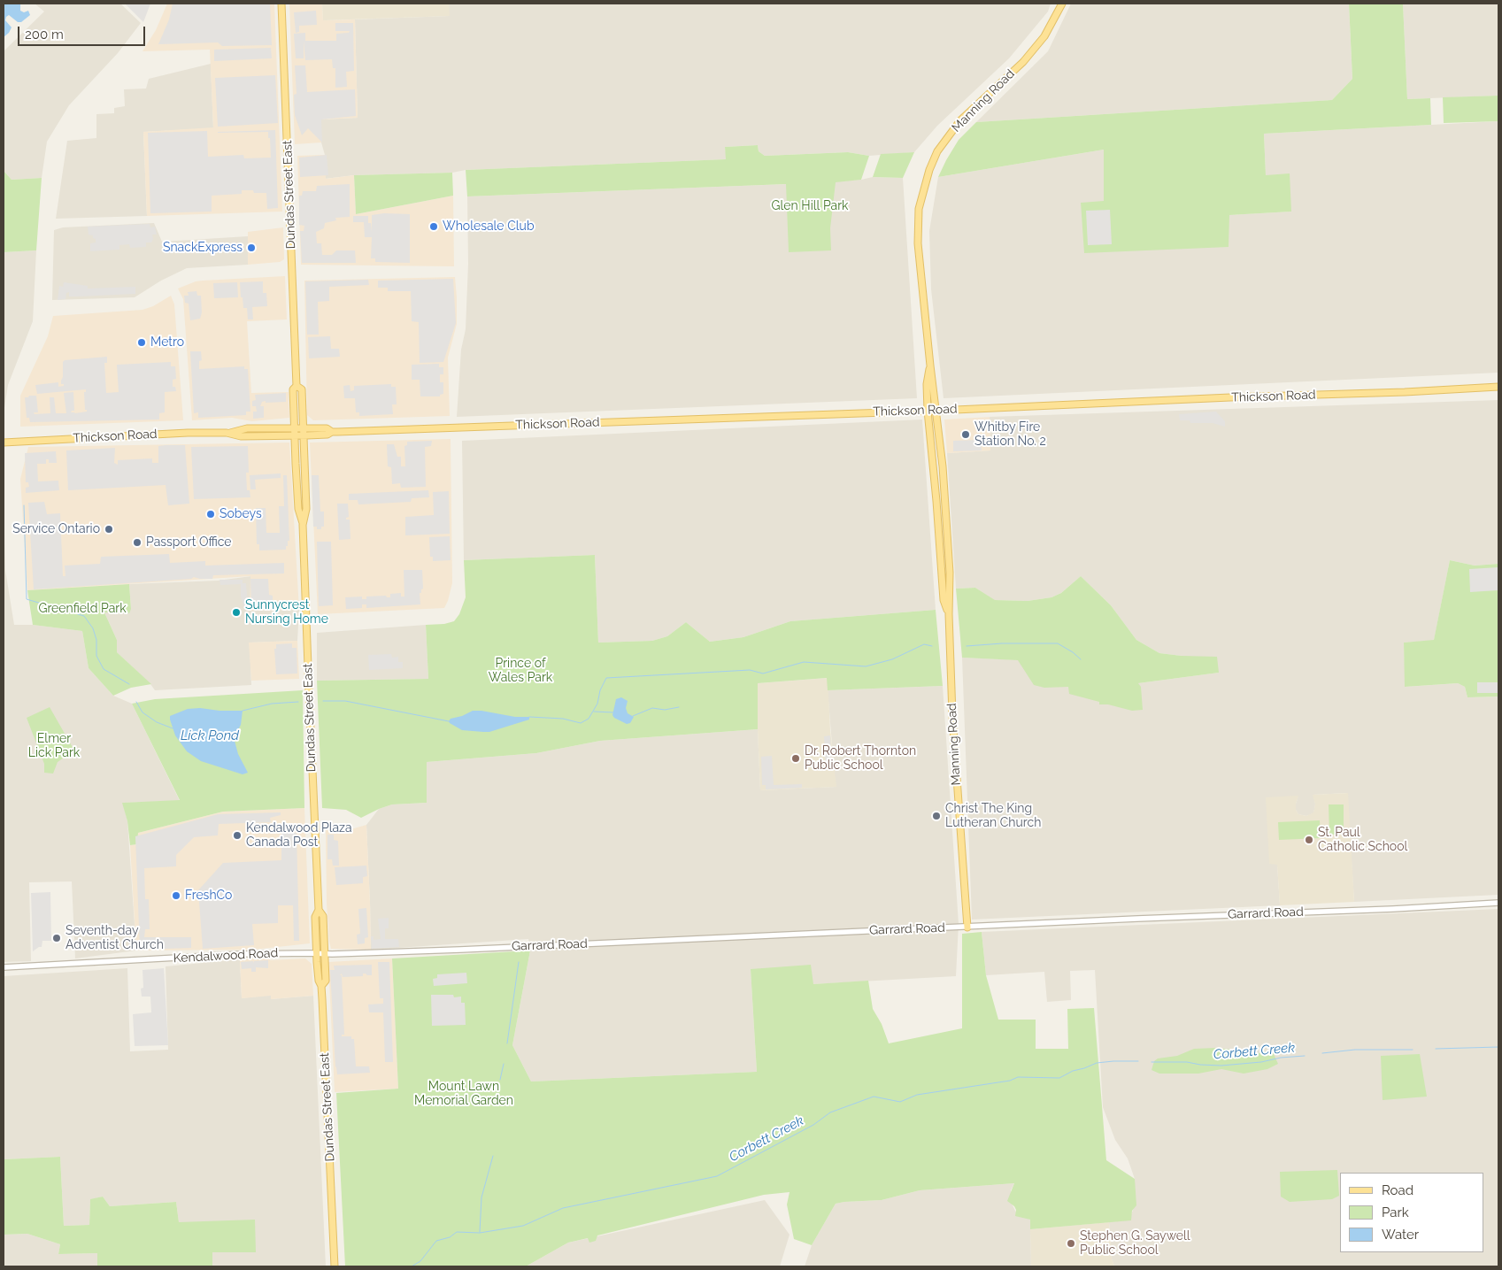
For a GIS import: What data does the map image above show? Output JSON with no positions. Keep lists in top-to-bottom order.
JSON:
{
  "streets": {
    "main road": ["Manning Road", "Dundas Street East", "Thickson Road"],
    "street": ["Garrard Road", "Kendalwood Road"]
  },
  "crossings": [
    ["Manning Road", "Thickson Road"],
    ["Manning Road", "Garrard Road"],
    ["Dundas Street East", "Thickson Road"],
    ["Dundas Street East", "Garrard Road"],
    ["Dundas Street East", "Kendalwood Road"],
    ["Garrard Road", "Kendalwood Road"]
  ],
  "water": ["Lick Pond", "Corbett Creek"],
  "parks": [
    "Glen Hill Park",
    "Greenfield Park",
    "Prince of Wales Park",
    "Elmer Lick Park",
    "Mount Lawn Memorial Garden"
  ],
  "places": [
    "Wholesale Club",
    "SnackExpress",
    "Metro",
    "Whitby Fire Station No. 2",
    "Sobeys",
    "Service Ontario",
    "Passport Office",
    "Sunnycrest Nursing Home",
    "Dr. Robert Thornton Public School",
    "Christ The King Lutheran Church",
    "Kendalwood Plaza Canada Post",
    "St. Paul Catholic School",
    "FreshCo",
    "Seventh-day Adventist Church",
    "Stephen G. Saywell Public School"
  ],
  "legend": ["Road", "Park", "Water"],
  "scale_bar": "200 m"
}
